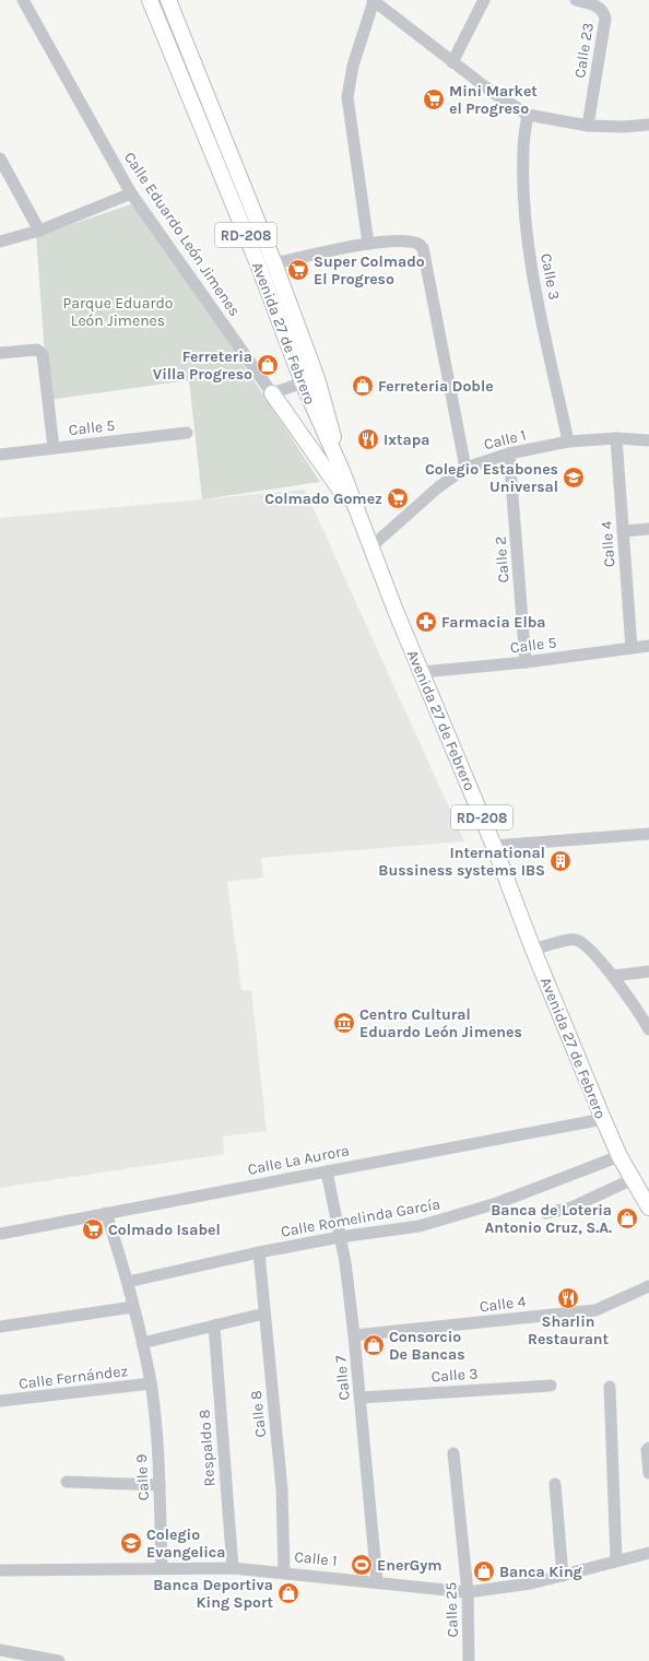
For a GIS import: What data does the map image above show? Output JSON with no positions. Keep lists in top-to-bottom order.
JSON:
{
  "streets": {
    "main road": ["RD-208", "Avenida 27 de Febrero"],
    "street": [
      "Calle 23",
      "Calle Eduardo León Jimenes",
      "Calle 3",
      "Calle 5",
      "Calle 1",
      "Calle 4",
      "Calle 2",
      "Calle La Aurora",
      "Calle Romelinda García",
      "Calle Fernández",
      "Calle 7",
      "Calle 8",
      "Respaldo 8",
      "Calle 9",
      "Calle 25"
    ]
  },
  "crossings": [
    ["Calle 3", "Calle 1"],
    ["Calle 3", "Calle 7"],
    ["Avenida 27 de Febrero", "Calle 5"],
    ["Avenida 27 de Febrero", "Calle 1"],
    ["Avenida 27 de Febrero", "Calle La Aurora"],
    ["Avenida 27 de Febrero", "Calle Romelinda García"],
    ["Calle 5", "Calle 4"],
    ["Calle 5", "Calle 2"],
    ["Calle 1", "Calle 4"],
    ["Calle 1", "Calle 2"],
    ["Calle 1", "Calle 7"],
    ["Calle 1", "Calle 8"],
    ["Calle 1", "Respaldo 8"],
    ["Calle 1", "Calle 9"],
    ["Calle 1", "Calle 25"],
    ["Calle 4", "Calle 7"],
    ["Calle La Aurora", "Calle 7"],
    ["Calle Romelinda García", "Calle 7"],
    ["Calle Romelinda García", "Calle 8"],
    ["Calle Fernández", "Calle 9"]
  ],
  "parks": ["Parque Eduardo León Jimenes"],
  "places": {
    "supermarket": [
      "Mini Market el Progreso",
      "Super Colmado El Progreso",
      "Colmado Gomez",
      "Colmado Isabel"
    ],
    "shop": [
      "Ferreteria Villa Progreso",
      "Ferreteria Doble",
      "Banca de Loteria Antonio Cruz, S.A.",
      "Consorcio De Bancas",
      "Banca King",
      "Banca Deportiva King Sport"
    ],
    "restaurant": ["Ixtapa", "Sharlin Restaurant"],
    "school or university": ["Colegio Estabones Universal", "Colegio Evangelica"],
    "pharmacy": ["Farmacia Elba"],
    "building": ["International Bussiness systems IBS"],
    "museum": ["Centro Cultural Eduardo León Jimenes"],
    "sports": ["EnerGym"]
  }
}
